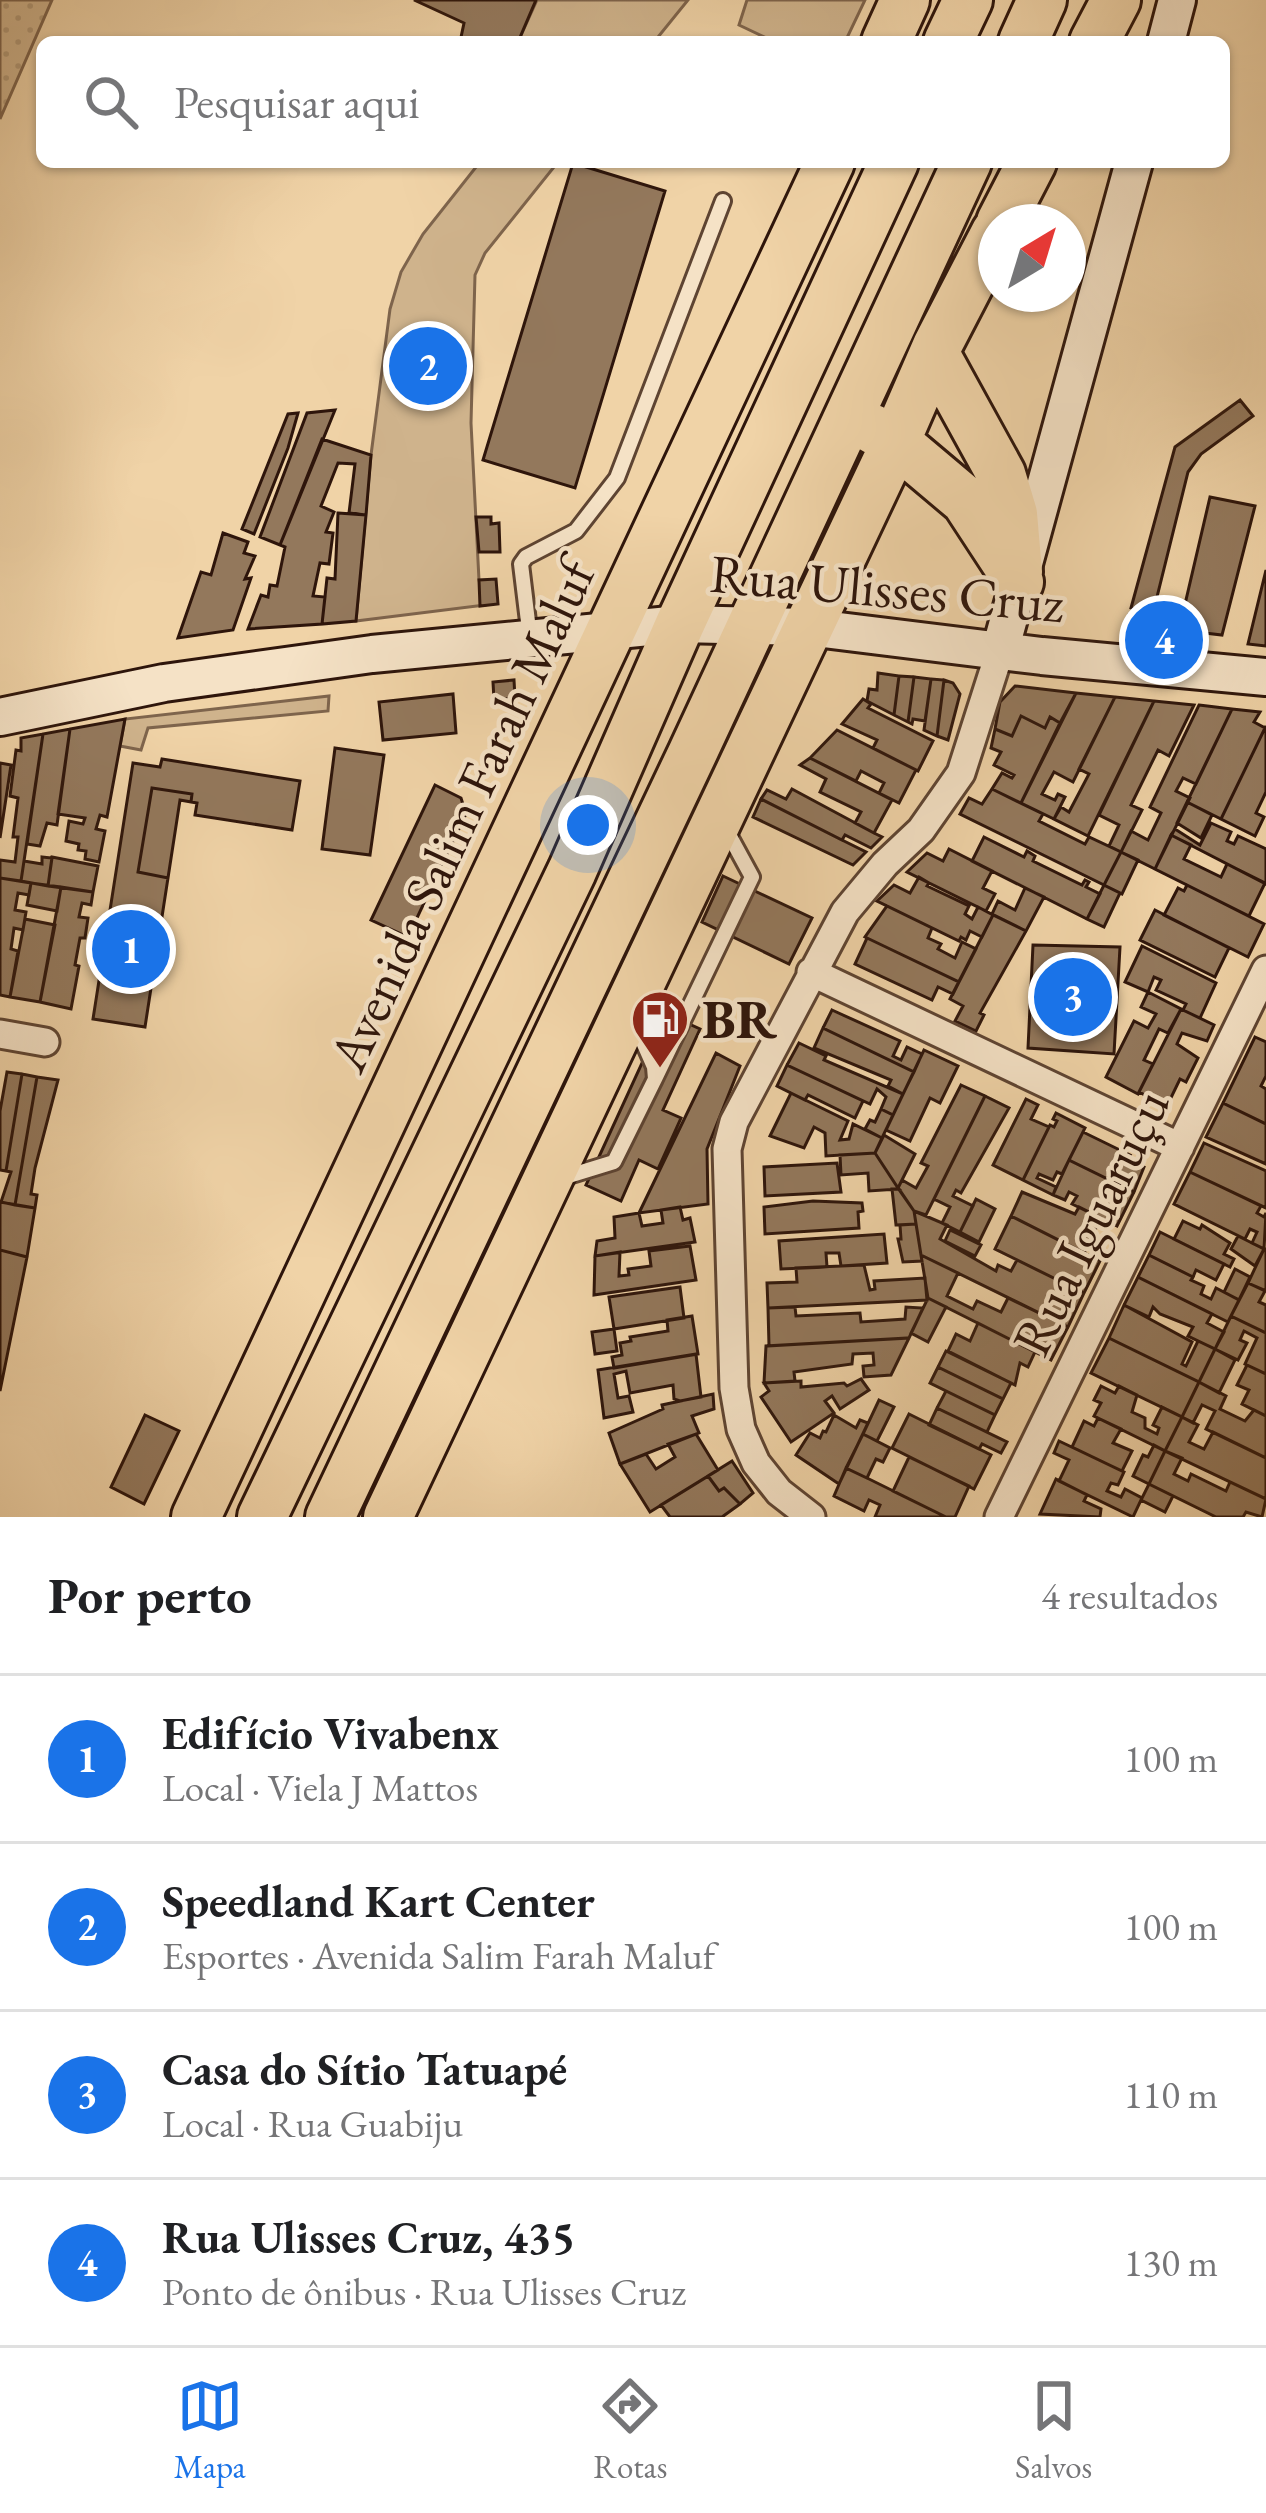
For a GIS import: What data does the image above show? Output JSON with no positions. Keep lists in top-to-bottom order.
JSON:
{
  "streets": {
    "highway": ["Avenida Salim Farah Maluf"],
    "street": ["Rua Ulisses Cruz", "Rua Iguaruçu"]
  },
  "crossings": [
    ["Rua Ulisses Cruz", "Avenida Salim Farah Maluf"]
  ],
  "places": {
    "fuel station": ["BR"]
  },
  "north": "top right",
  "page": {
    "search": "Pesquisar aqui",
    "pins": [
      "2",
      "4",
      "1",
      "3"
    ],
    "heading": ["Por perto", "4 resultados"],
    "list": [
      {
        "mark": "1",
        "name": "Edifício Vivabenx",
        "note": "Local · Viela J Mattos",
        "value": "100 m"
      },
      {
        "mark": "2",
        "name": "Speedland Kart Center",
        "note": "Esportes · Avenida Salim Farah Maluf",
        "value": "100 m"
      },
      {
        "mark": "3",
        "name": "Casa do Sítio Tatuapé",
        "note": "Local · Rua Guabiju",
        "value": "110 m"
      },
      {
        "mark": "4",
        "name": "Rua Ulisses Cruz, 435",
        "note": "Ponto de ônibus · Rua Ulisses Cruz",
        "value": "130 m"
      }
    ],
    "nav": ["Mapa", "Rotas", "Salvos"]
  }
}
